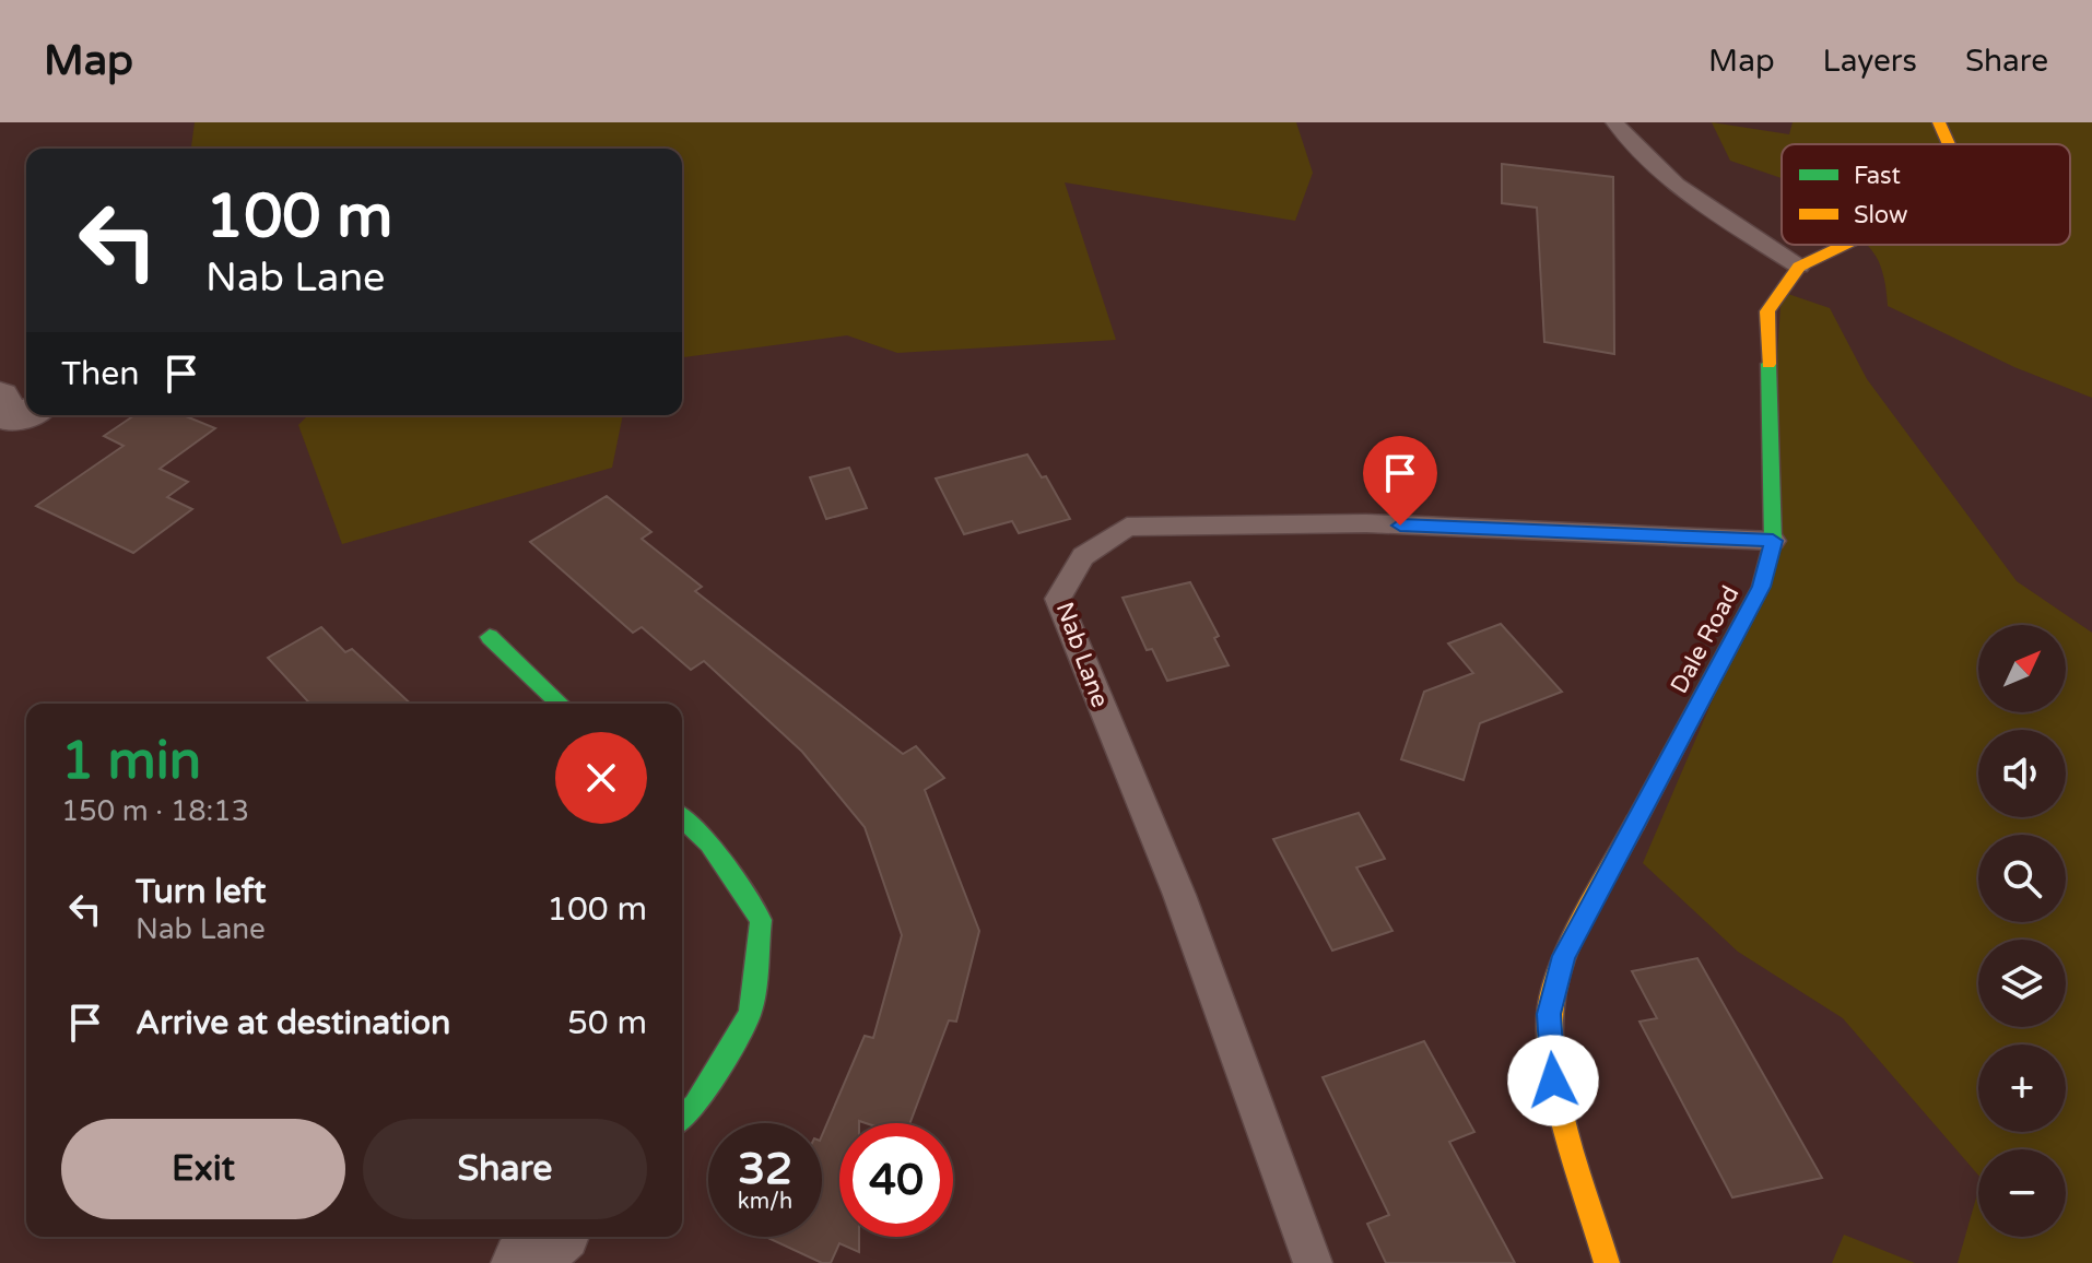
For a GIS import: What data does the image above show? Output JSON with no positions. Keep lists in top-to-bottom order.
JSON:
{
  "streets": {
    "street": ["Dale Road"],
    "lane": ["Nab Lane"]
  },
  "crossings": [
    ["Dale Road", "Nab Lane"]
  ],
  "legend": ["Fast", "Slow"],
  "north": "top right",
  "page": {
    "header": "Map",
    "nav": ["Map", "Layers", "Share"],
    "turn": ["100 m", "Nab Lane"],
    "then": "Then",
    "map_buttons": ["+", "−"],
    "heading": ["1 min", "150 m · 18:13"],
    "list": [
      {
        "name": "Turn left",
        "note": "Nab Lane",
        "value": "100 m"
      },
      {
        "name": "Arrive at destination",
        "value": "50 m"
      }
    ],
    "buttons": ["Exit", "Share"],
    "speed": "32 km/h",
    "limit": "40"
  }
}
